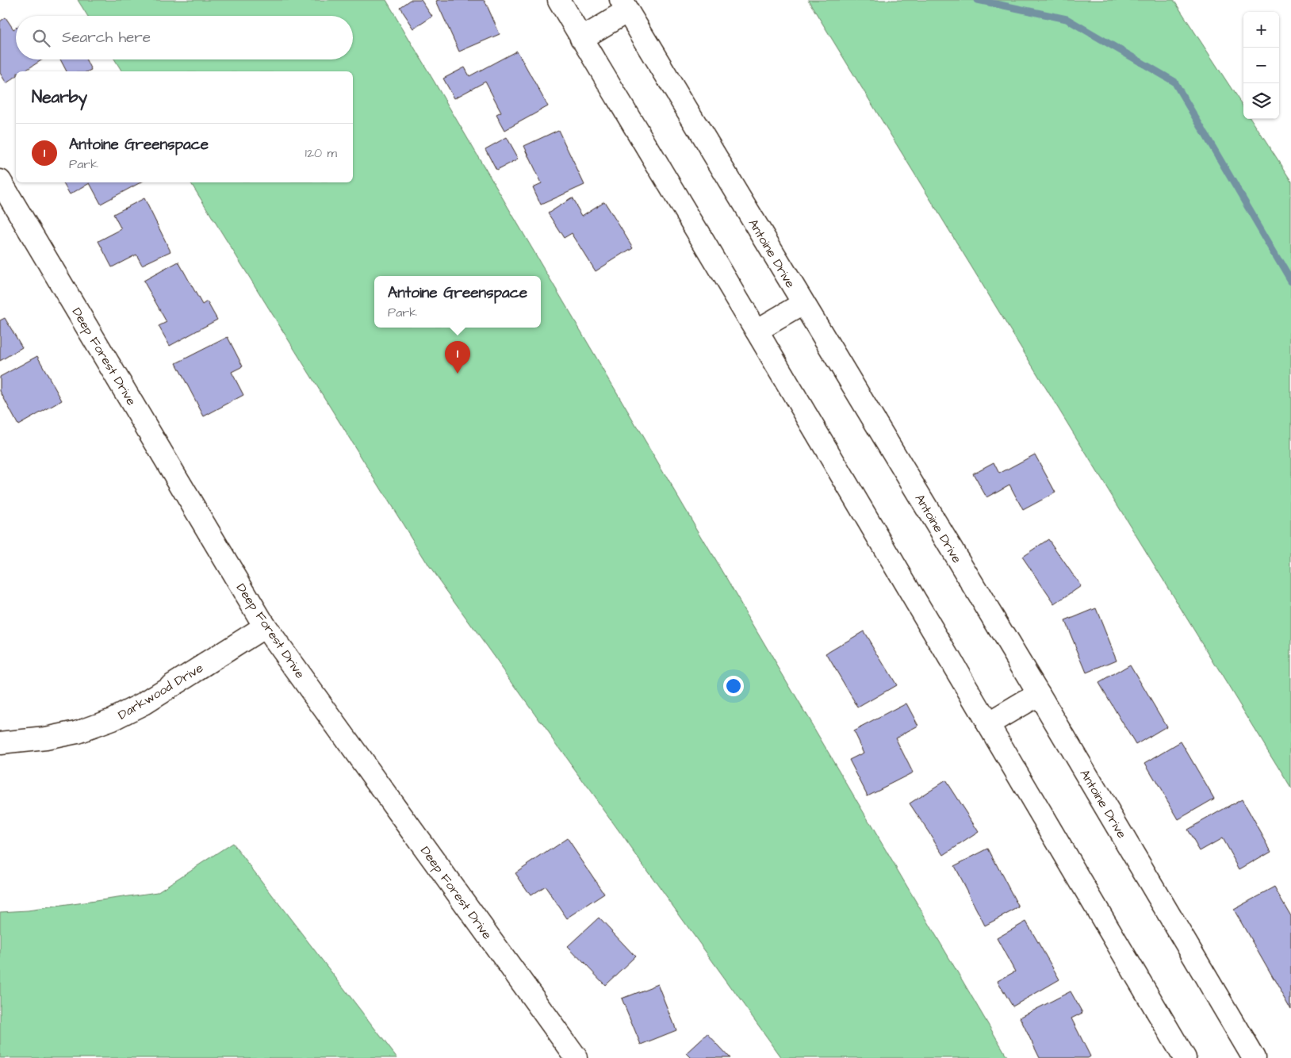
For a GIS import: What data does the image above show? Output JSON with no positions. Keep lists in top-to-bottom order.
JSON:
{
  "streets": {
    "main road": ["Antoine Drive", "Deep Forest Drive", "Darkwood Drive"]
  },
  "crossings": [
    ["Deep Forest Drive", "Darkwood Drive"]
  ],
  "page": {
    "map_buttons": ["+", "−"],
    "search": "Search here",
    "heading": "Nearby",
    "list": [
      {
        "mark": "1",
        "name": "Antoine Greenspace",
        "note": "Park",
        "value": "120 m"
      }
    ],
    "popup": ["Antoine Greenspace", "Park"],
    "pins": "1"
  }
}
